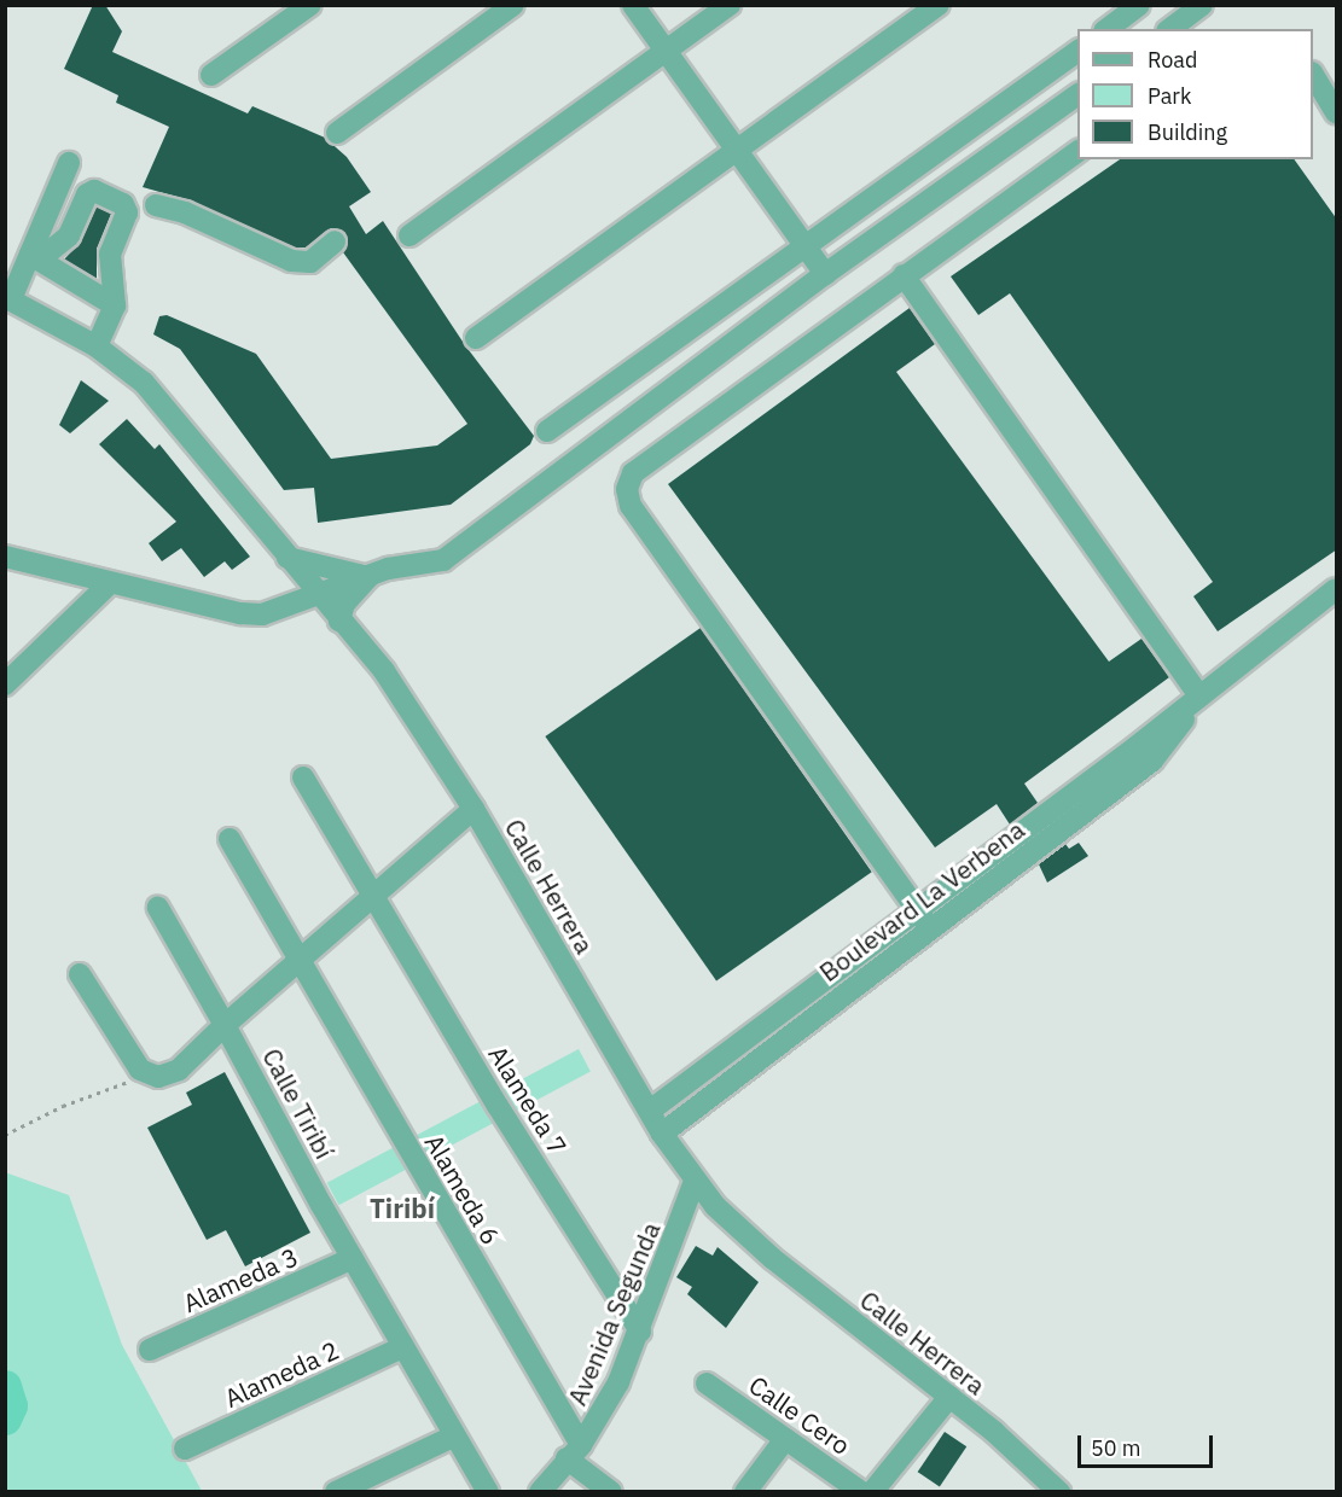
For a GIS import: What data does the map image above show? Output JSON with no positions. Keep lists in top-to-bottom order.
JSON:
{
  "streets": {
    "street": [
      "Calle Herrera",
      "Boulevard La Verbena",
      "Alameda 7",
      "Calle Tiribí",
      "Alameda 6",
      "Alameda 3",
      "Avenida Segunda",
      "Alameda 2",
      "Calle Cero"
    ]
  },
  "crossings": [
    ["Calle Herrera", "Boulevard La Verbena"],
    ["Calle Herrera", "Avenida Segunda"],
    ["Alameda 7", "Avenida Segunda"],
    ["Calle Tiribí", "Alameda 3"],
    ["Calle Tiribí", "Alameda 2"],
    ["Alameda 6", "Avenida Segunda"]
  ],
  "districts": ["Tiribí"],
  "legend": ["Road", "Park", "Building"],
  "scale_bar": "50 m"
}
